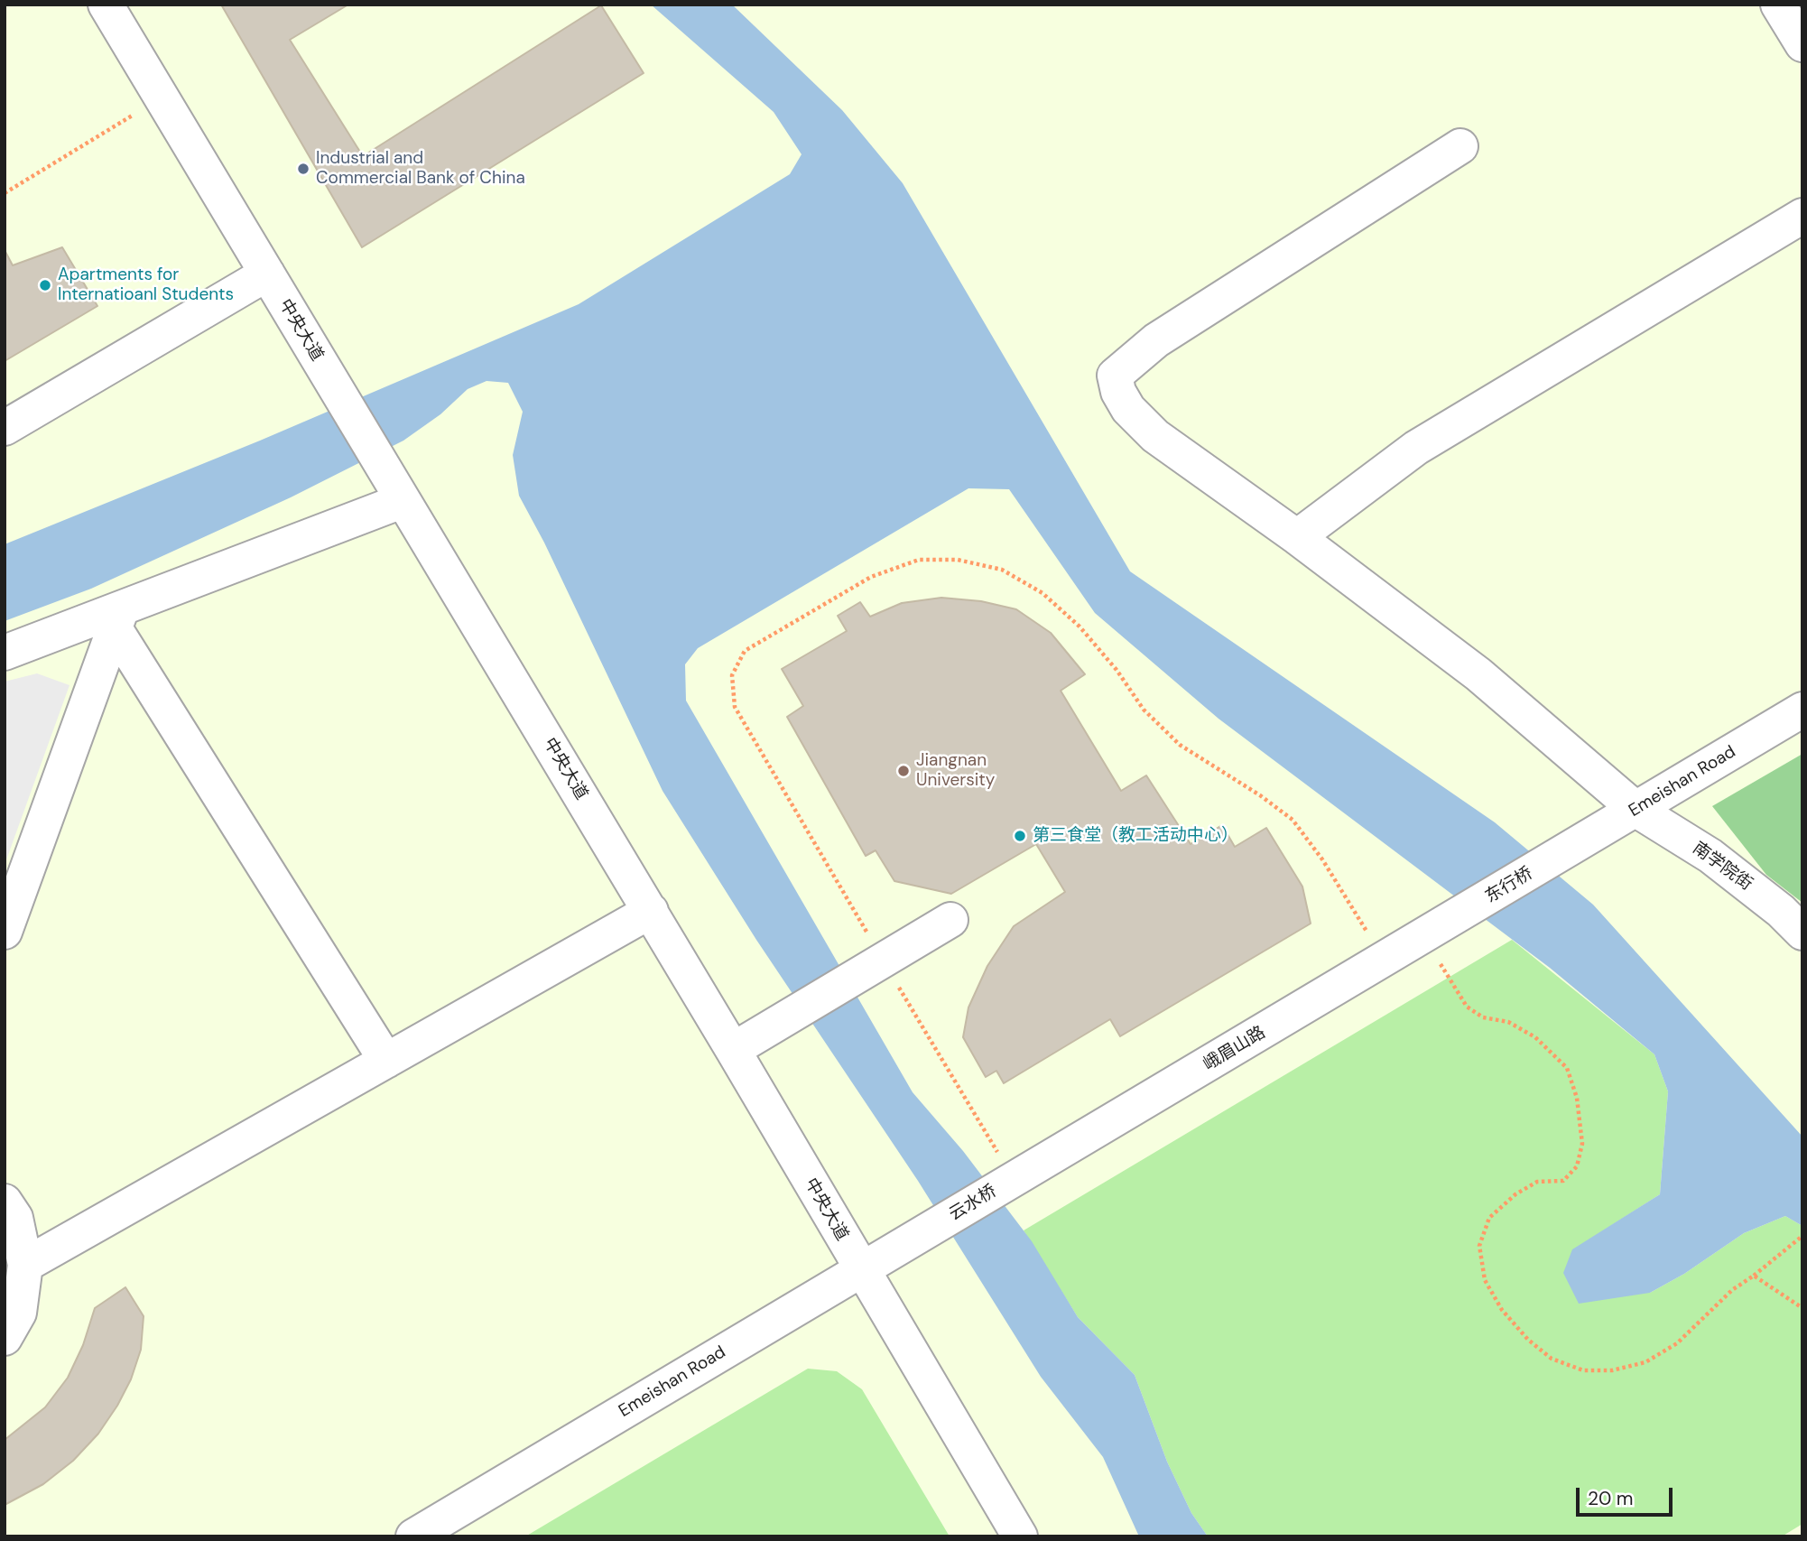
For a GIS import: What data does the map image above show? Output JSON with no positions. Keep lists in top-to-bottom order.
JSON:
{
  "streets": {
    "street": [
      "中央大道",
      "Emeishan Road",
      "南学院街",
      "东行桥",
      "峨眉山路",
      "云水桥"
    ]
  },
  "crossings": [
    ["中央大道", "Emeishan Road"],
    ["Emeishan Road", "南学院街"],
    ["Emeishan Road", "东行桥"],
    ["Emeishan Road", "云水桥"],
    ["东行桥", "峨眉山路"],
    ["峨眉山路", "云水桥"]
  ],
  "places": [
    "Industrial and Commercial Bank of China",
    "Apartments for Internatioanl Students",
    "Jiangnan University",
    "第三食堂（教工活动中心）"
  ],
  "scale_bar": "20 m"
}
